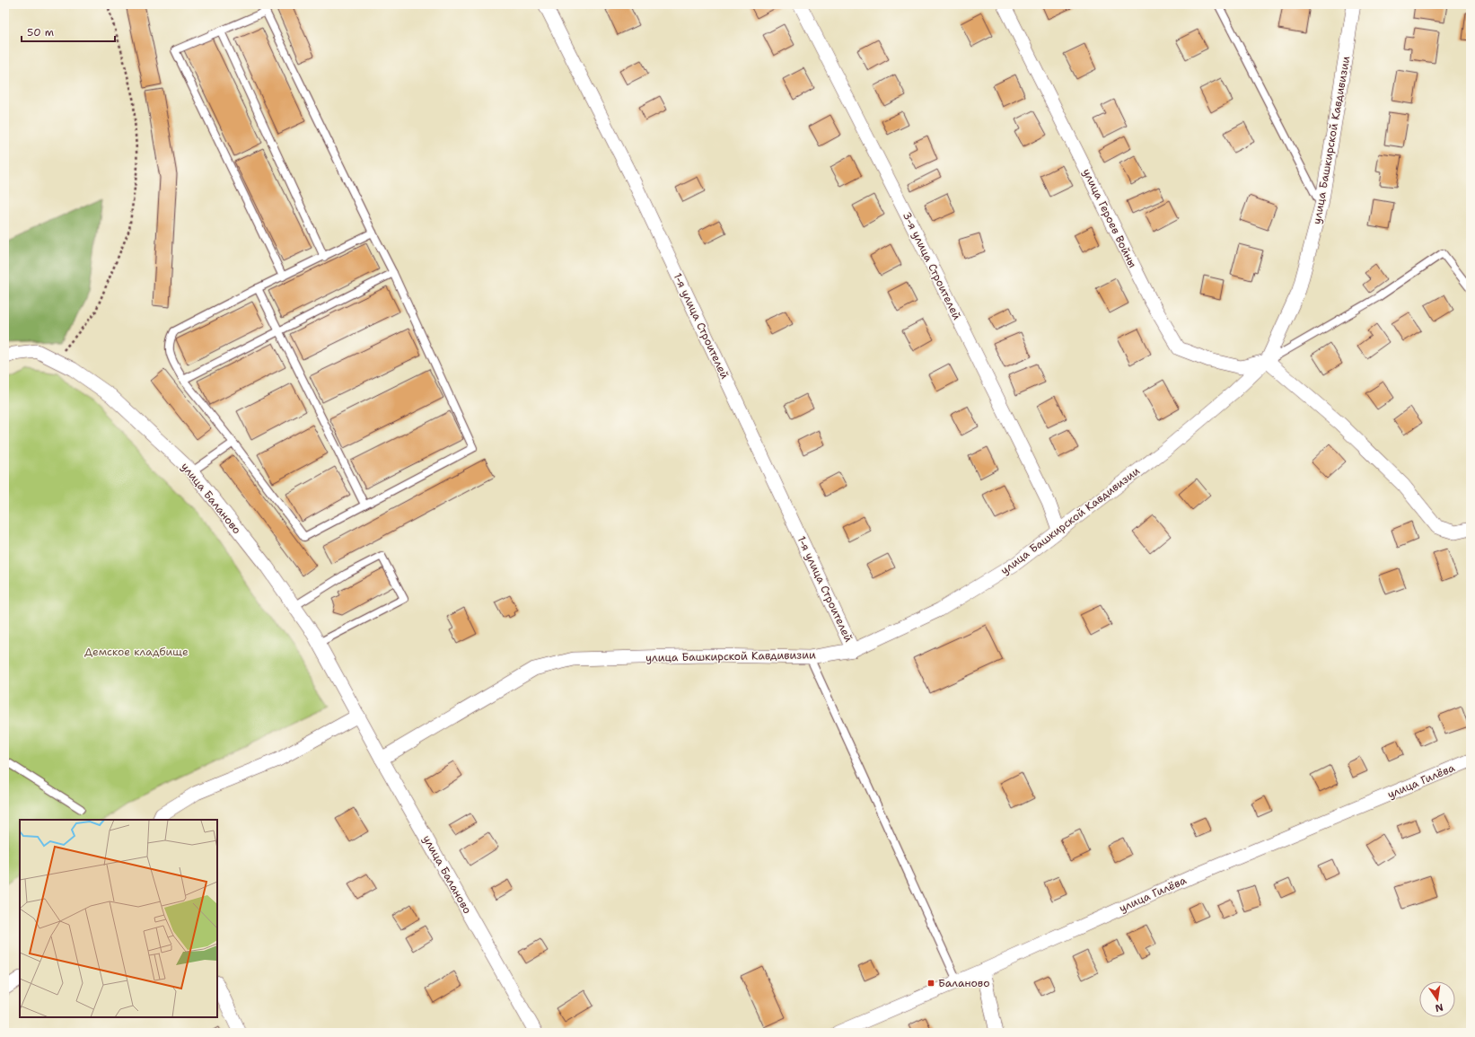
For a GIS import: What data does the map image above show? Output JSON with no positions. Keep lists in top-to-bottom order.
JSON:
{
  "streets": {
    "street": [
      "улица Башкирской Кавдивизии",
      "улица Героев Войны",
      "3-я улица Строителей",
      "1-я улица Строителей",
      "улица Баланово",
      "улица Гилёва"
    ]
  },
  "crossings": [
    ["улица Башкирской Кавдивизии", "улица Героев Войны"],
    ["улица Башкирской Кавдивизии", "3-я улица Строителей"],
    ["улица Башкирской Кавдивизии", "1-я улица Строителей"],
    ["улица Башкирской Кавдивизии", "улица Баланово"]
  ],
  "parks": ["Демское кладбище"],
  "places": {
    "transit": ["Баланово"]
  },
  "scale_bar": "50 m",
  "north": "bottom"
}
